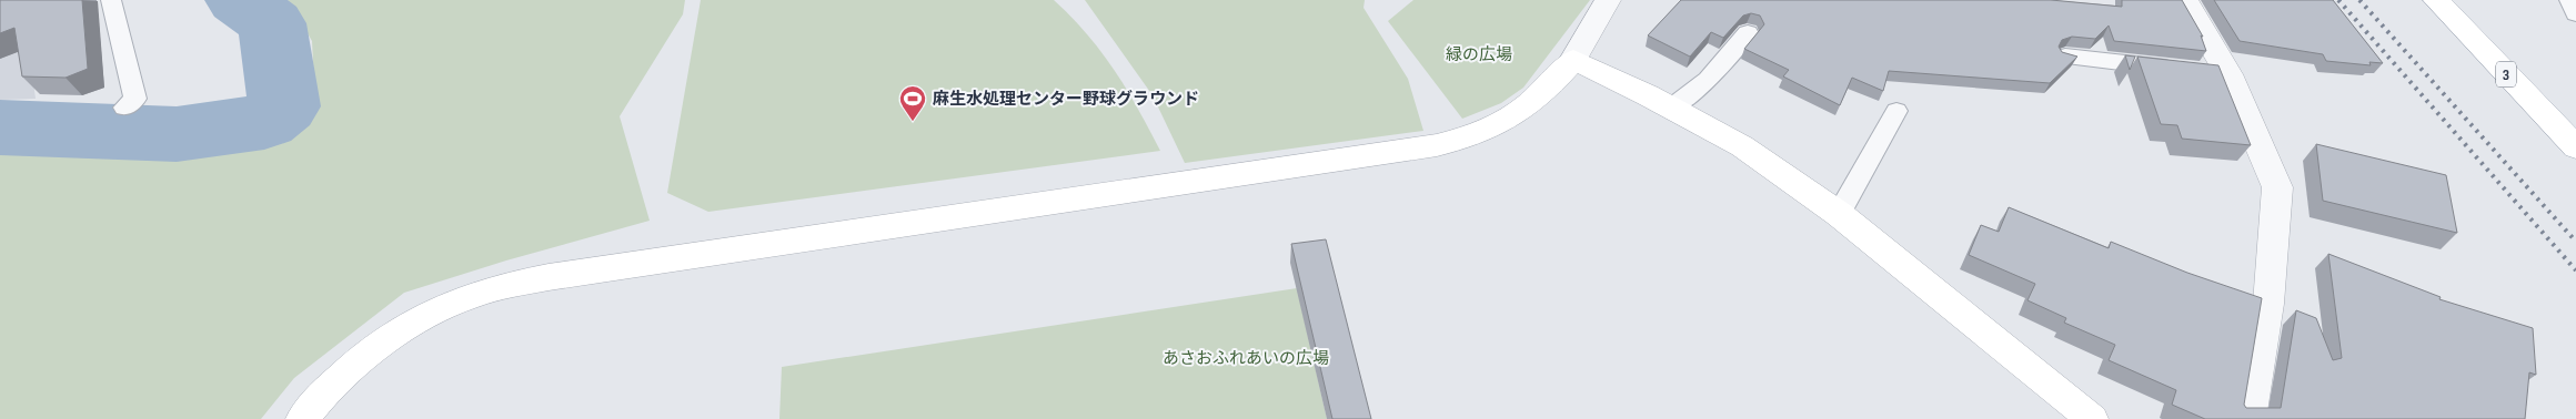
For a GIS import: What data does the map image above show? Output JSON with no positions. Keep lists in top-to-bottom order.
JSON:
{
  "streets": {
    "street": ["3"]
  },
  "parks": ["緑の広場", "あさおふれあいの広場"],
  "places": {
    "sports": ["麻生水処理センター野球グラウンド"]
  }
}
